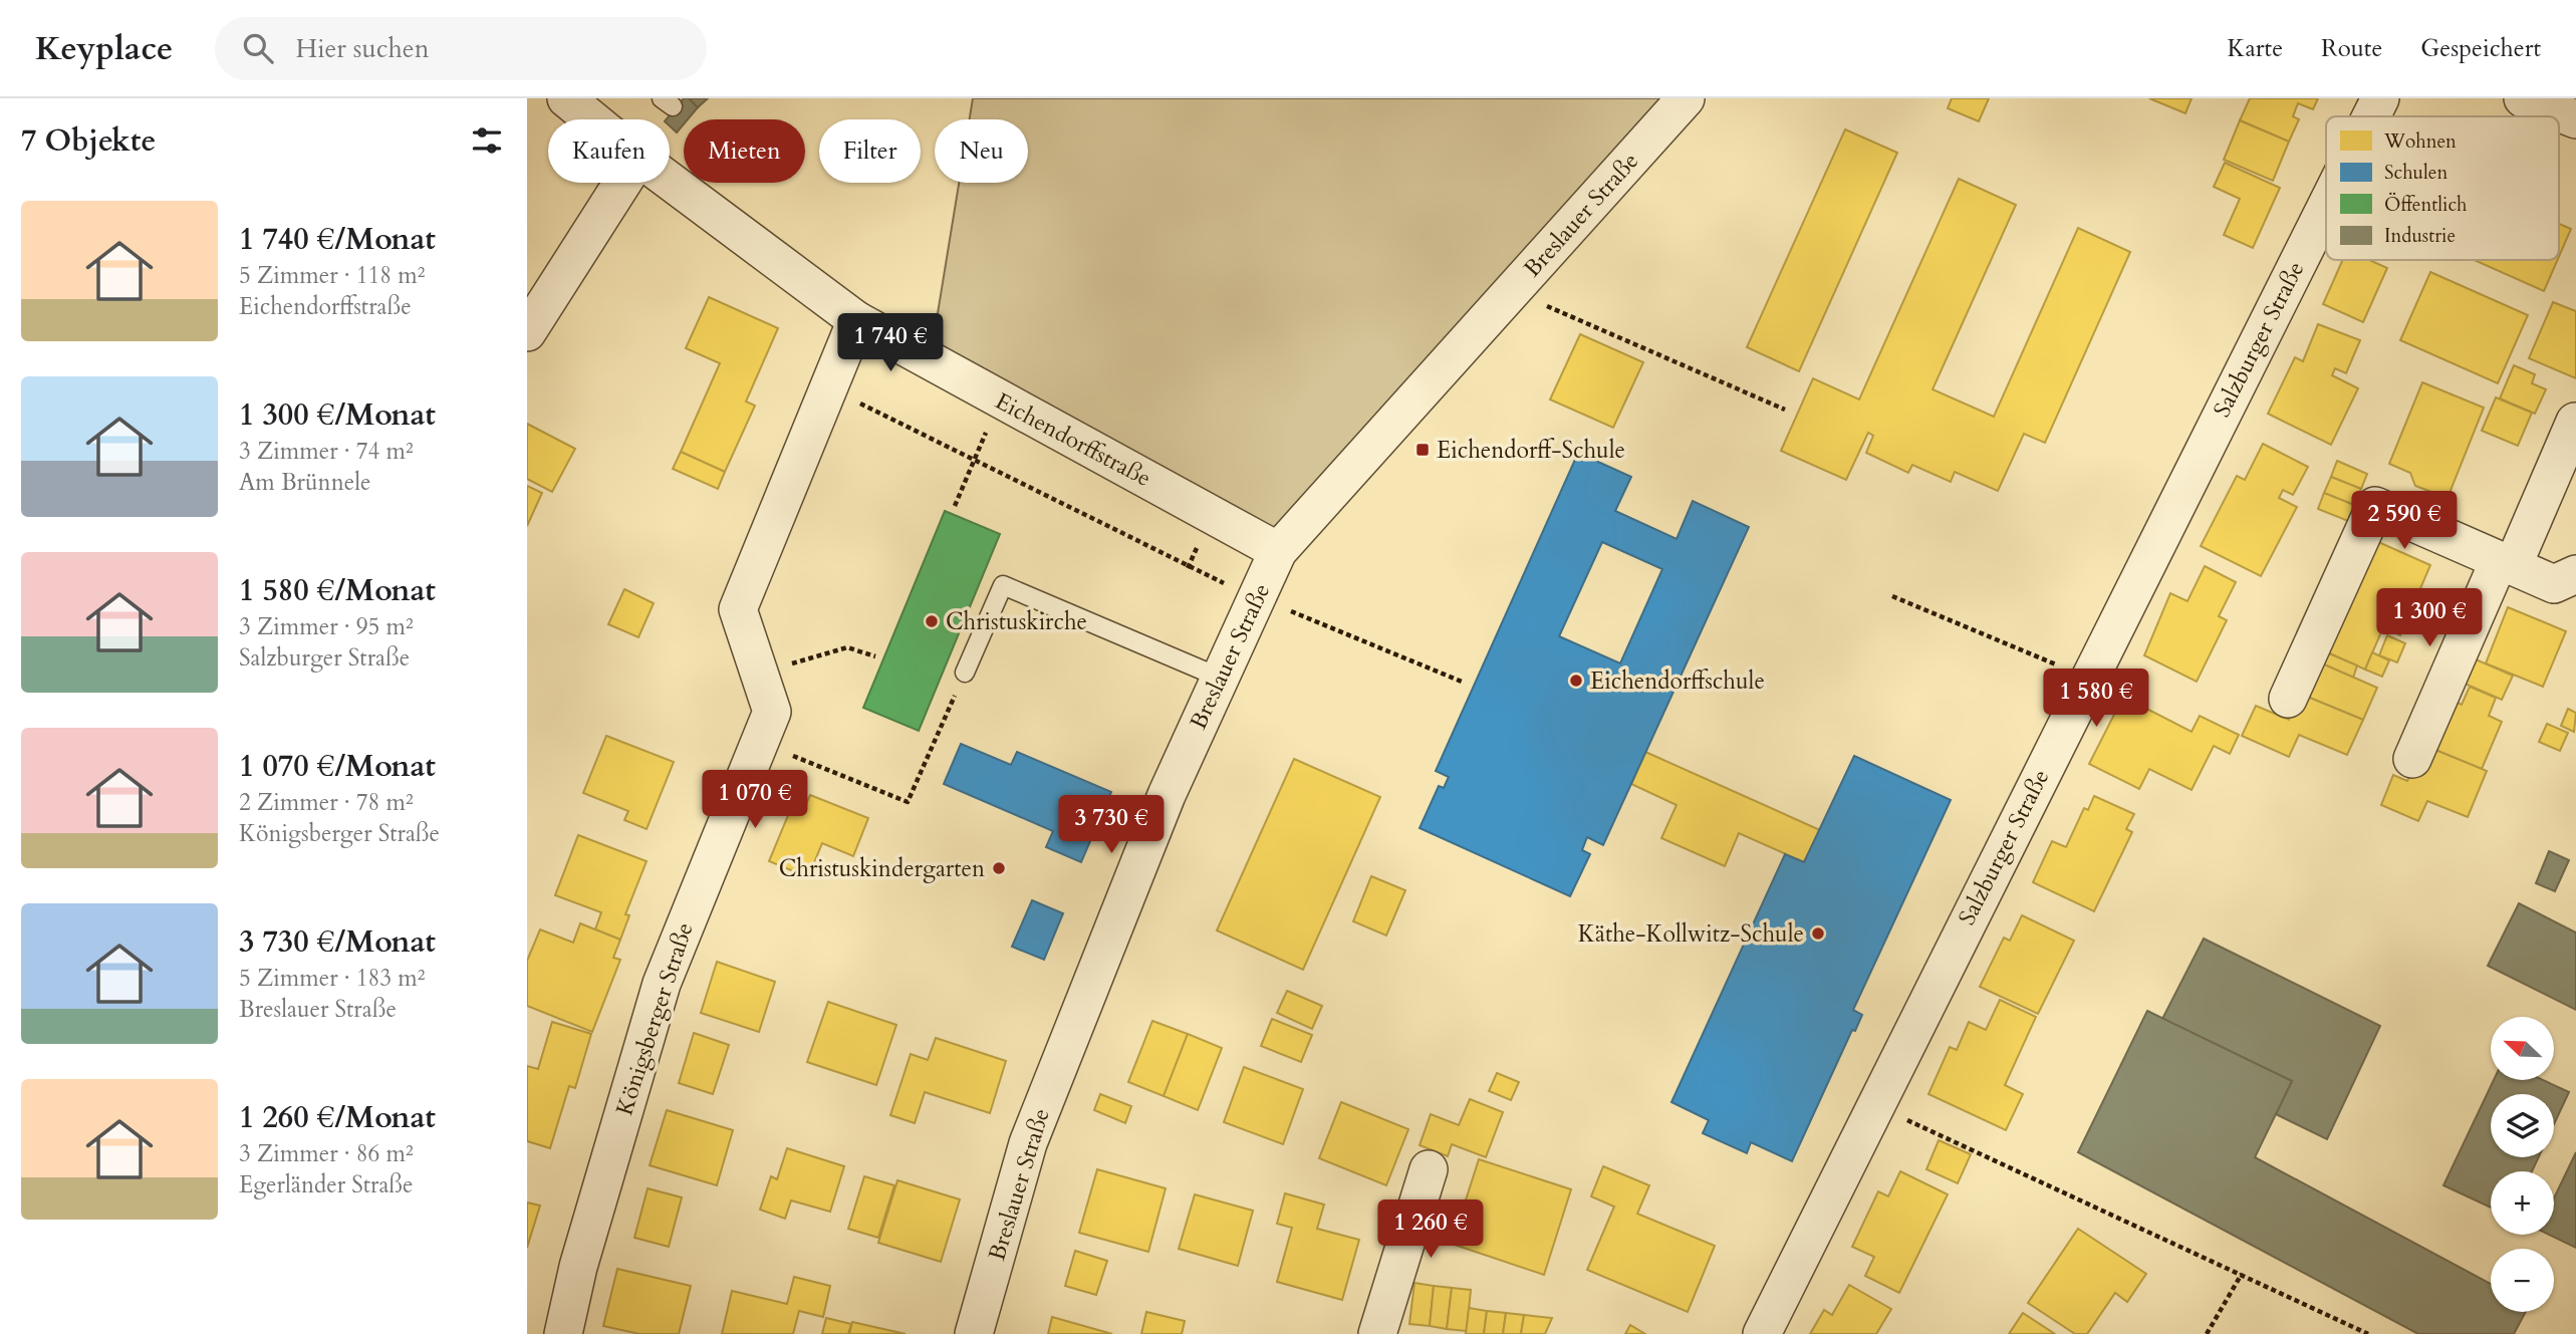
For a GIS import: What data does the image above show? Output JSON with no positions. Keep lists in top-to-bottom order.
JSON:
{
  "streets": {
    "street": [
      "Breslauer Straße",
      "Salzburger Straße",
      "Eichendorffstraße",
      "Königsberger Straße"
    ]
  },
  "crossings": [
    ["Breslauer Straße", "Eichendorffstraße"],
    ["Eichendorffstraße", "Königsberger Straße"]
  ],
  "places": {
    "transit": ["Eichendorff-Schule"],
    "other": [
      "Christuskirche",
      "Eichendorffschule",
      "Christuskindergarten",
      "Käthe-Kollwitz-Schule"
    ]
  },
  "legend": [
    "Wohnen",
    "Schulen",
    "Öffentlich",
    "Industrie"
  ],
  "north": "top left",
  "page": {
    "header": "Keyplace",
    "search": "Hier suchen",
    "nav": ["Karte", "Route", "Gespeichert"],
    "heading": "7 Objekte",
    "chip": [
      "Kaufen",
      "Mieten",
      "Filter",
      "Neu"
    ],
    "list": [
      {
        "name": "1 740 €/Monat",
        "note": "5 Zimmer · 118 m² · Eichendorffstraße"
      },
      {
        "name": "1 300 €/Monat",
        "note": "3 Zimmer · 74 m² · Am Brünnele"
      },
      {
        "name": "1 580 €/Monat",
        "note": "3 Zimmer · 95 m² · Salzburger Straße"
      },
      {
        "name": "1 070 €/Monat",
        "note": "2 Zimmer · 78 m² · Königsberger Straße"
      },
      {
        "name": "3 730 €/Monat",
        "note": "5 Zimmer · 183 m² · Breslauer Straße"
      },
      {
        "name": "1 260 €/Monat",
        "note": "3 Zimmer · 86 m² · Egerländer Straße"
      }
    ],
    "price": [
      "1 740 €",
      "2 590 €",
      "1 300 €",
      "1 580 €",
      "1 070 €",
      "3 730 €",
      "1 260 €"
    ],
    "map_buttons": ["+", "−"]
  }
}
